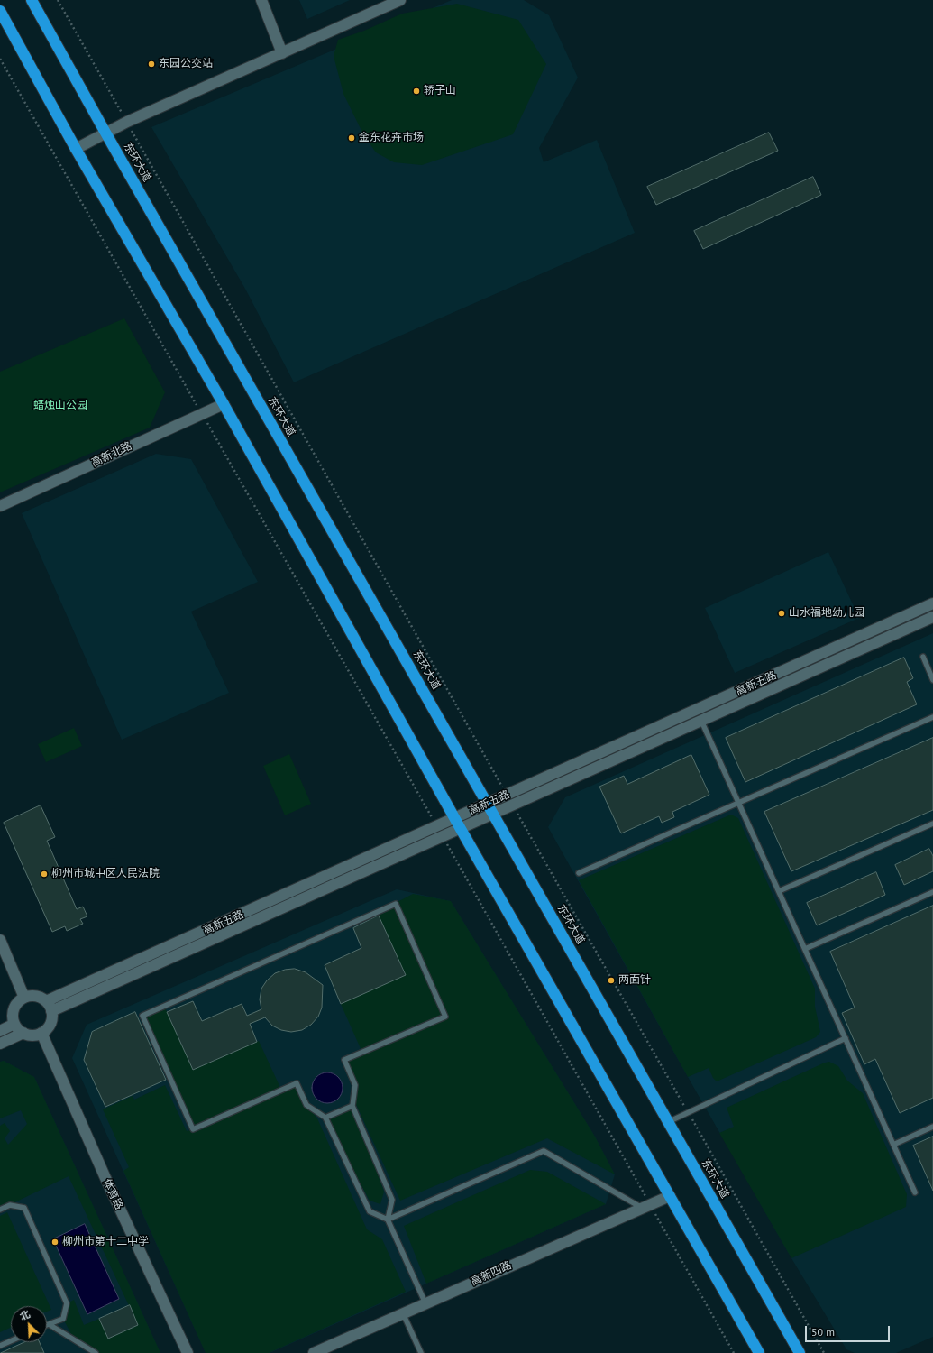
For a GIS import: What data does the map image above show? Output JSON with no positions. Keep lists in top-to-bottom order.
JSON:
{
  "streets": {
    "highway": ["东环大道"],
    "main road": [
      "高新北路",
      "高新五路",
      "体育路",
      "高新四路"
    ]
  },
  "crossings": [
    ["东环大道", "高新五路"],
    ["高新五路", "体育路"]
  ],
  "parks": ["蜡烛山公园"],
  "places": [
    "东园公交站",
    "轿子山",
    "金东花卉市场",
    "山水福地幼儿园",
    "柳州市城中区人民法院",
    "两面针",
    "柳州市第十二中学"
  ],
  "scale_bar": "50 m",
  "north": "top left"
}
